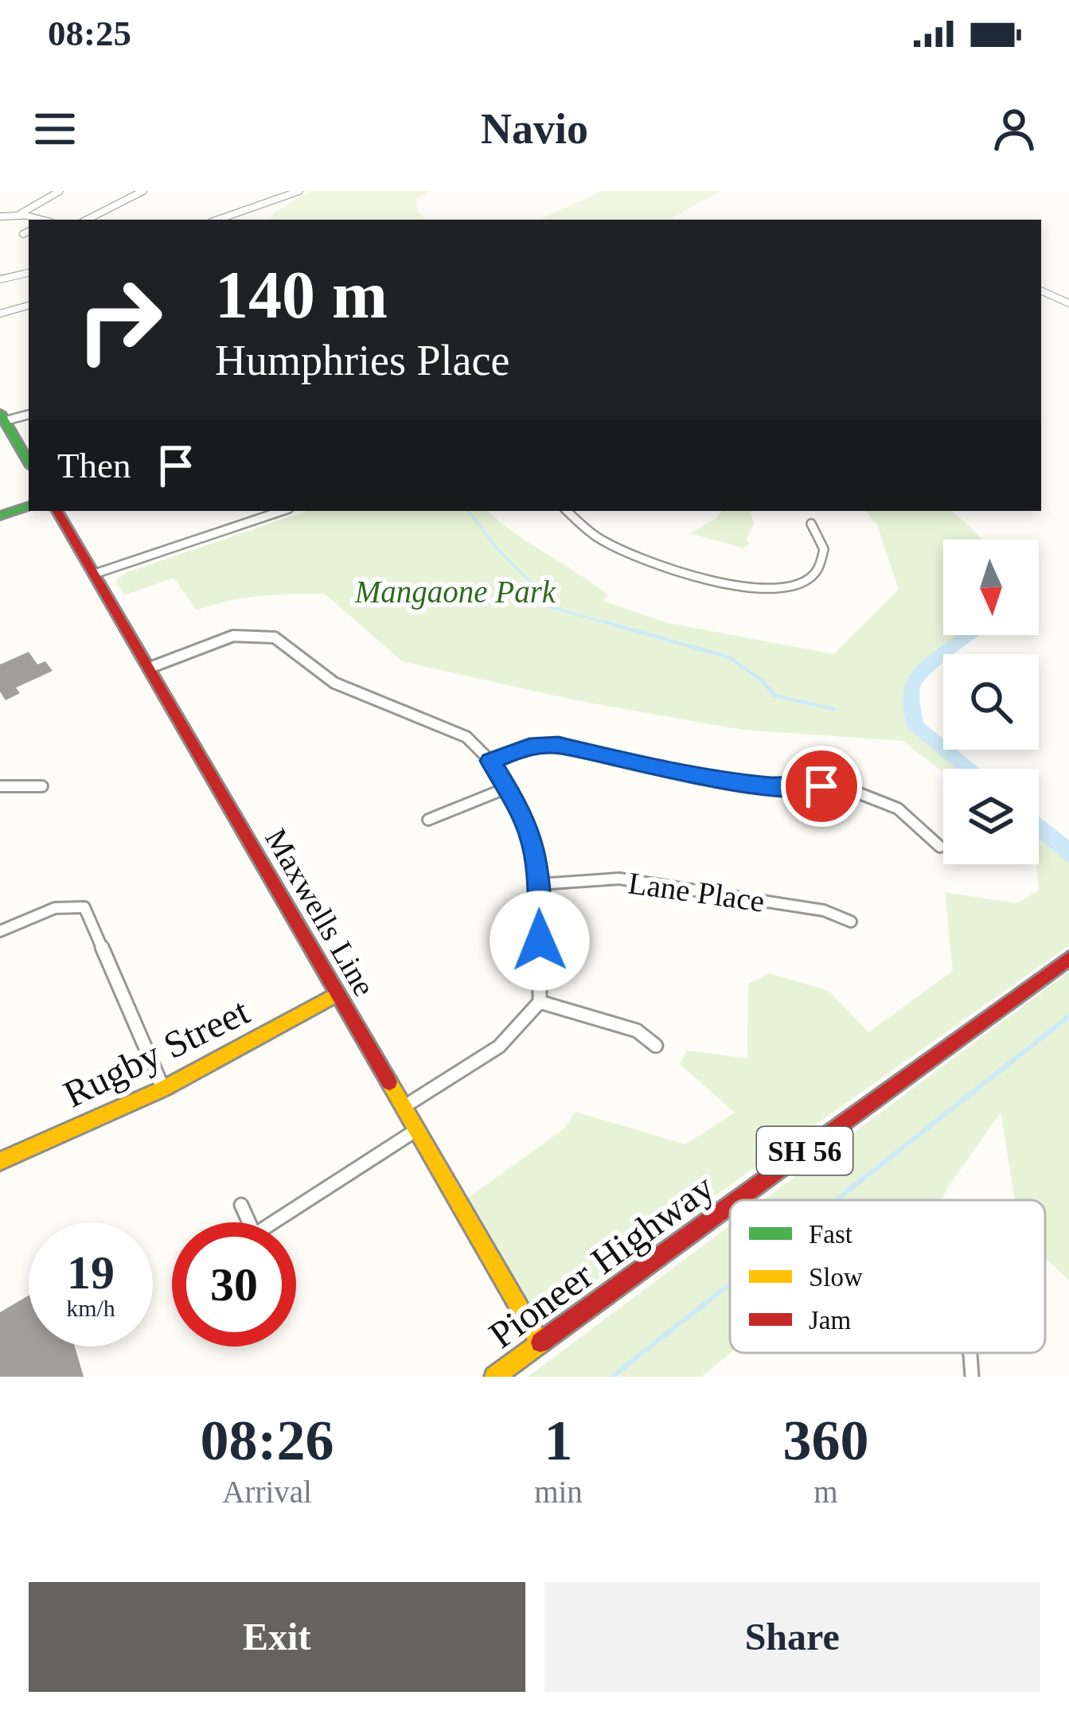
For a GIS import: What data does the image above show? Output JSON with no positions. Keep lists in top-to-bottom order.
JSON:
{
  "streets": {
    "main road": [
      "Maxwells Line",
      "Rugby Street",
      "SH 56",
      "Pioneer Highway"
    ],
    "street": ["Lane Place"]
  },
  "crossings": [
    ["Maxwells Line", "Rugby Street"],
    ["Maxwells Line", "Pioneer Highway"]
  ],
  "parks": ["Mangaone Park"],
  "legend": ["Fast", "Slow", "Jam"],
  "north": "bottom",
  "page": {
    "status": "08:25",
    "header": "Navio",
    "turn": ["140 m", "Humphries Place"],
    "then": "Then",
    "speed": "19 km/h",
    "limit": "30",
    "eta": [
      "08:26",
      "Arrival",
      "1",
      "min",
      "360",
      "m"
    ],
    "buttons": ["Exit", "Share"]
  }
}
